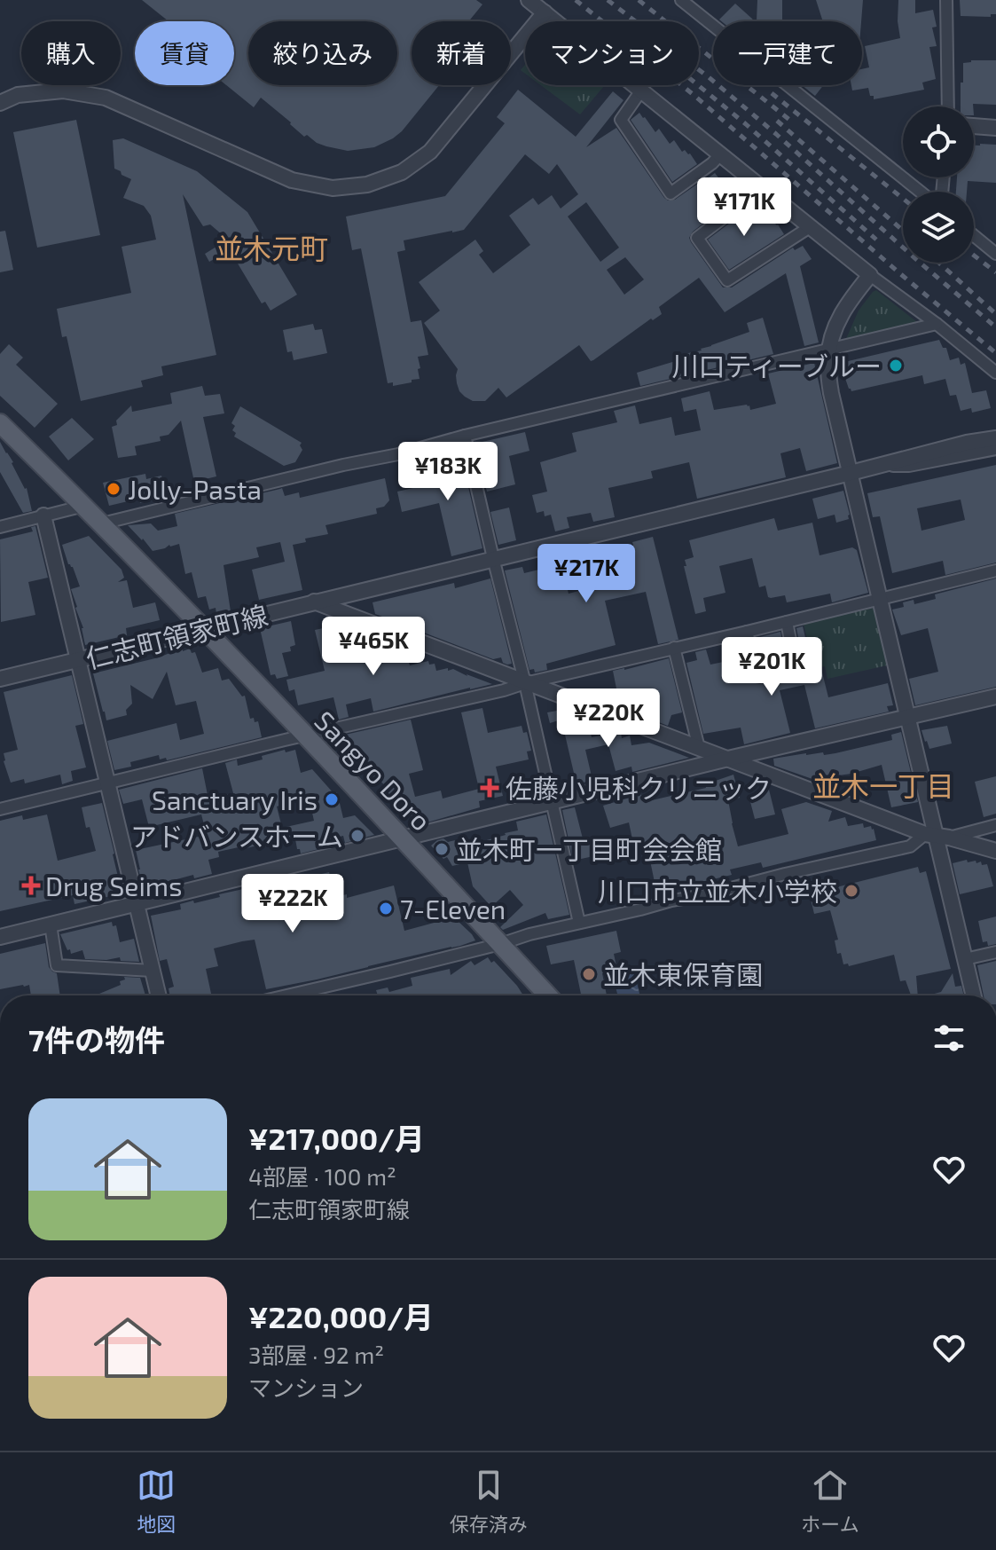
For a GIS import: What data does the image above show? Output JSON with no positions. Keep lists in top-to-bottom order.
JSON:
{
  "streets": {
    "main road": ["Sangyo Doro"],
    "street": ["仁志町領家町線"]
  },
  "crossings": [
    ["仁志町領家町線", "Sangyo Doro"]
  ],
  "districts": ["並木元町", "並木一丁目"],
  "places": {
    "other": [
      "川口ティーブルー",
      "Jolly-Pasta",
      "Sanctuary Iris",
      "アドバンスホーム",
      "並木町一丁目町会会館",
      "川口市立並木小学校",
      "7-Eleven",
      "並木東保育園"
    ],
    "health": ["佐藤小児科クリニック", "Drug Seims"]
  },
  "page": {
    "chip": [
      "購入",
      "賃貸",
      "絞り込み",
      "新着",
      "マンション",
      "一戸建て"
    ],
    "price": [
      "¥171K",
      "¥183K",
      "¥217K",
      "¥465K",
      "¥201K",
      "¥220K",
      "¥222K"
    ],
    "heading": "7件の物件",
    "list": [
      {
        "name": "¥217,000/月",
        "note": "4部屋 · 100 m² · 仁志町領家町線"
      },
      {
        "name": "¥220,000/月",
        "note": "3部屋 · 92 m² · マンション"
      }
    ],
    "tabs": ["地図", "保存済み", "ホーム"]
  }
}
